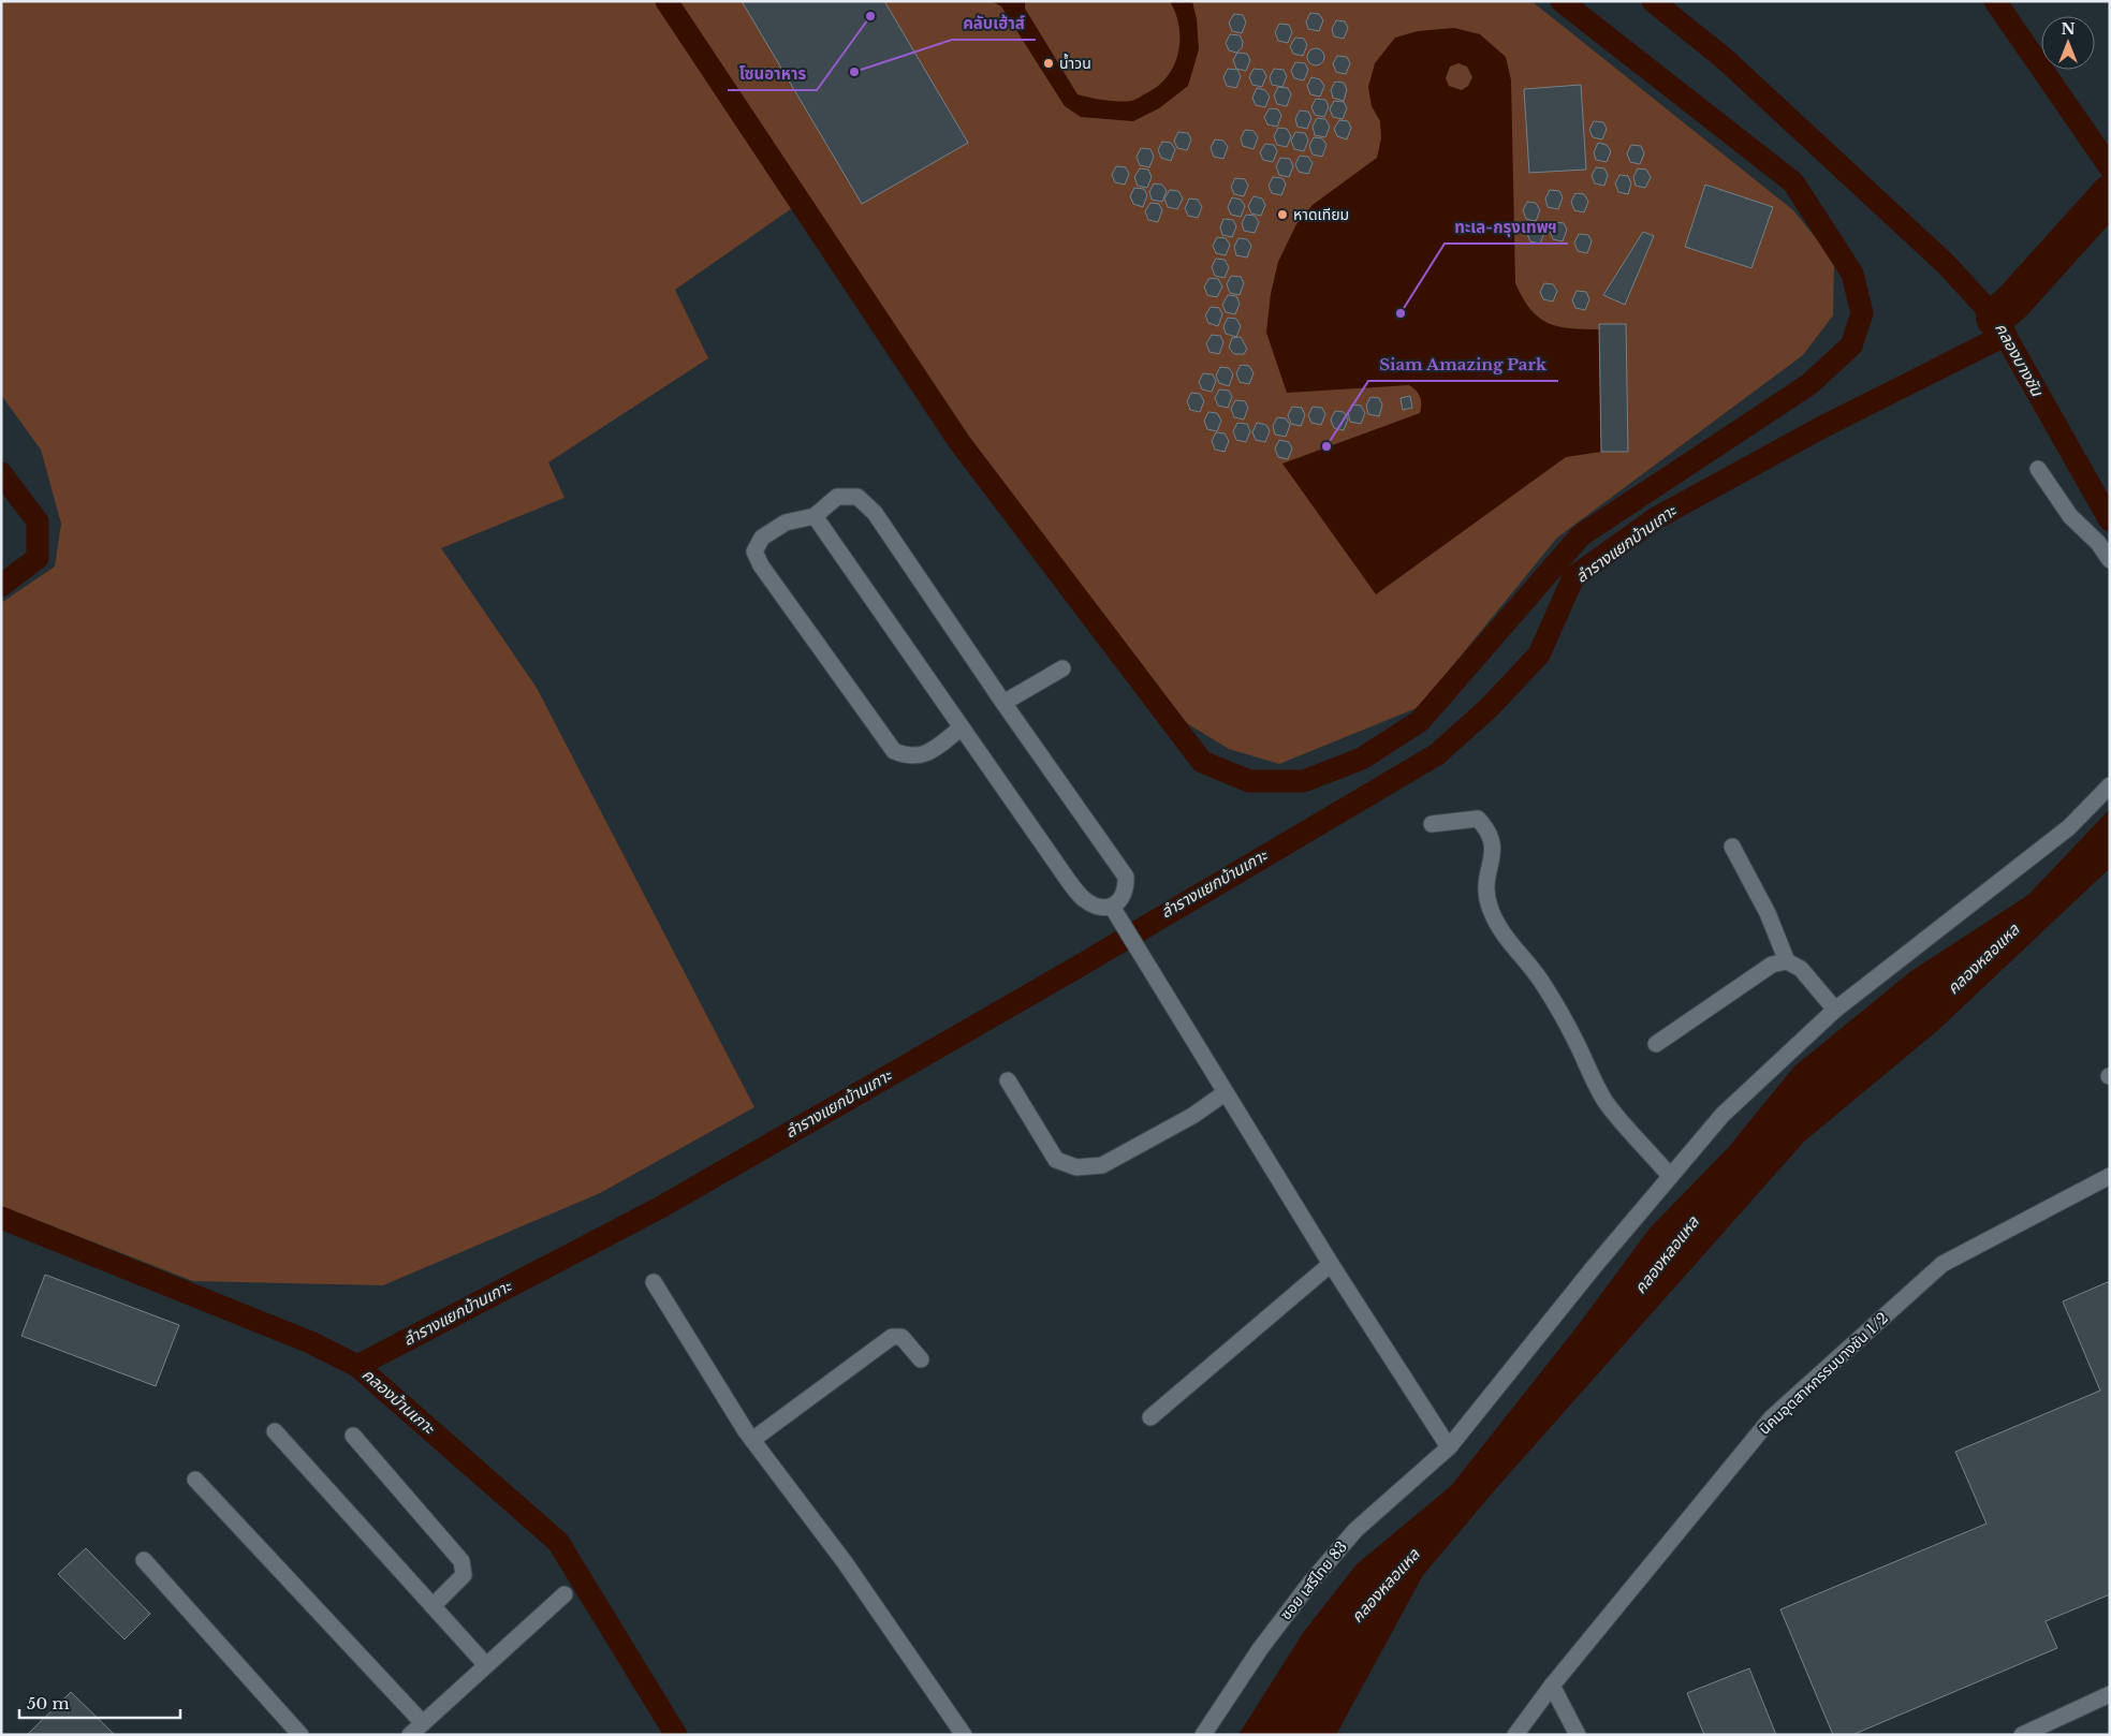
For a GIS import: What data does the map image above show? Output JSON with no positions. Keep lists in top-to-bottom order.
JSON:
{
  "streets": {
    "street": ["นิคมอุตสาหกรรมบางชัน 1/2", "ซอย เสรีไทย 83"]
  },
  "water": [
    "คลองบางชัน",
    "ลำรางแยกบ้านเกาะ",
    "คลองหลอแหล",
    "คลองบ้านเกาะ"
  ],
  "places": [
    "โซนอาหาร",
    "น้ำวน",
    "คลับเฮ้าส์",
    "หาดเทียม",
    "ทะเล-กรุงเทพฯ",
    "Siam Amazing Park"
  ],
  "scale_bar": "50 m",
  "north": "top"
}
